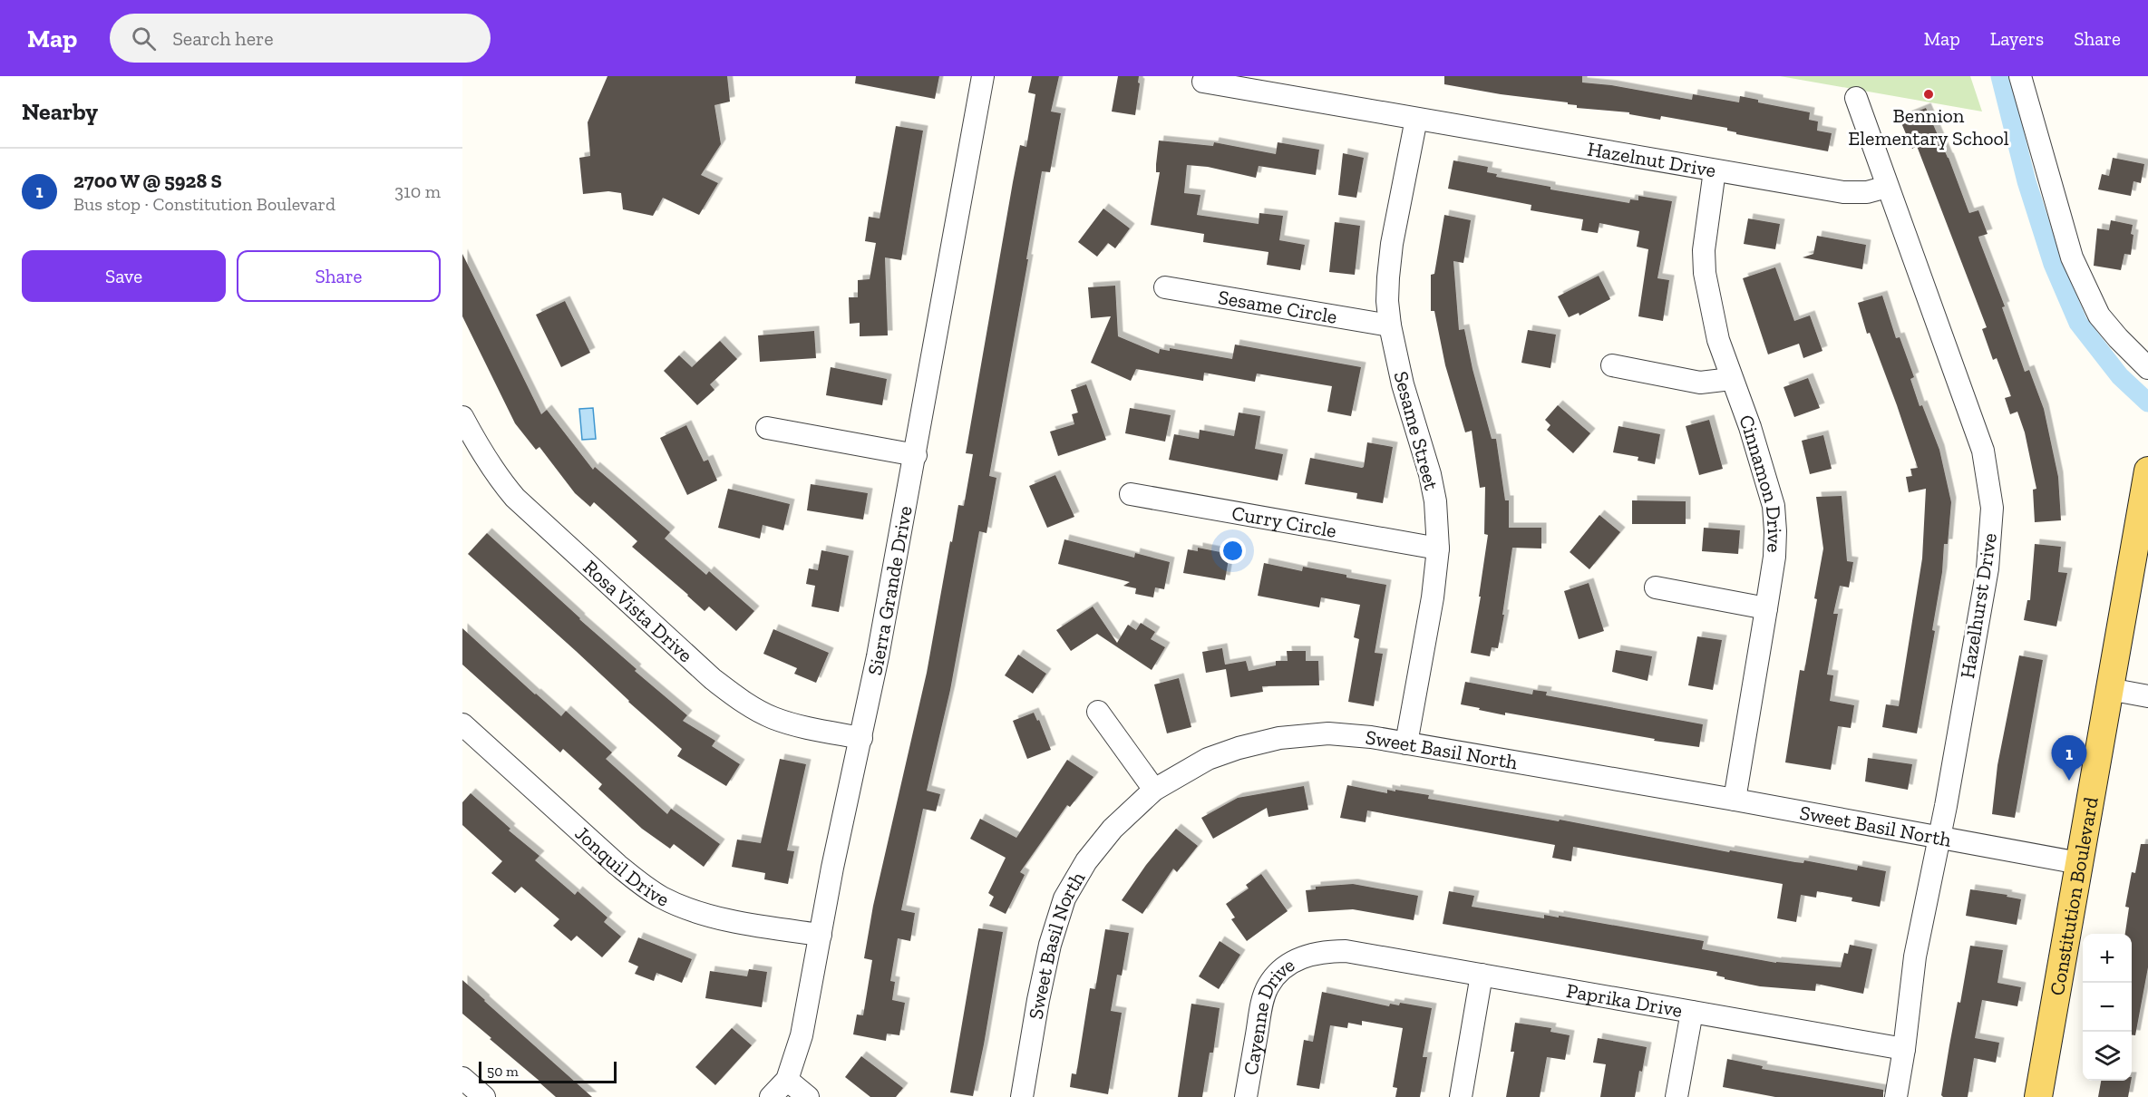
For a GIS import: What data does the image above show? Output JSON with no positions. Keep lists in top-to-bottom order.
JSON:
{
  "streets": {
    "main road": ["Constitution Boulevard"],
    "street": [
      "Hazelnut Drive",
      "Sesame Circle",
      "Sesame Street",
      "Cinnamon Drive",
      "Curry Circle",
      "Sierra Grande Drive",
      "Hazelhurst Drive",
      "Rosa Vista Drive",
      "Sweet Basil North",
      "Jonquil Drive",
      "Paprika Drive",
      "Cayenne Drive"
    ]
  },
  "crossings": [
    ["Hazelnut Drive", "Sesame Street"],
    ["Hazelnut Drive", "Cinnamon Drive"],
    ["Hazelnut Drive", "Hazelhurst Drive"],
    ["Sesame Circle", "Sesame Street"],
    ["Sesame Street", "Curry Circle"],
    ["Sesame Street", "Sweet Basil North"],
    ["Cinnamon Drive", "Sweet Basil North"],
    ["Sierra Grande Drive", "Rosa Vista Drive"],
    ["Sierra Grande Drive", "Jonquil Drive"],
    ["Hazelhurst Drive", "Sweet Basil North"],
    ["Hazelhurst Drive", "Paprika Drive"],
    ["Sweet Basil North", "Constitution Boulevard"],
    ["Paprika Drive", "Cayenne Drive"]
  ],
  "places": ["Bennion Elementary School"],
  "scale_bar": "50 m",
  "page": {
    "header": "Map",
    "search": "Search here",
    "nav": ["Map", "Layers", "Share"],
    "heading": "Nearby",
    "list": [
      {
        "mark": "1",
        "name": "2700 W @ 5928 S",
        "note": "Bus stop · Constitution Boulevard",
        "value": "310 m"
      }
    ],
    "buttons": ["Save", "Share"],
    "pins": "1",
    "map_buttons": ["+", "−"],
    "scale": "50 m"
  }
}
